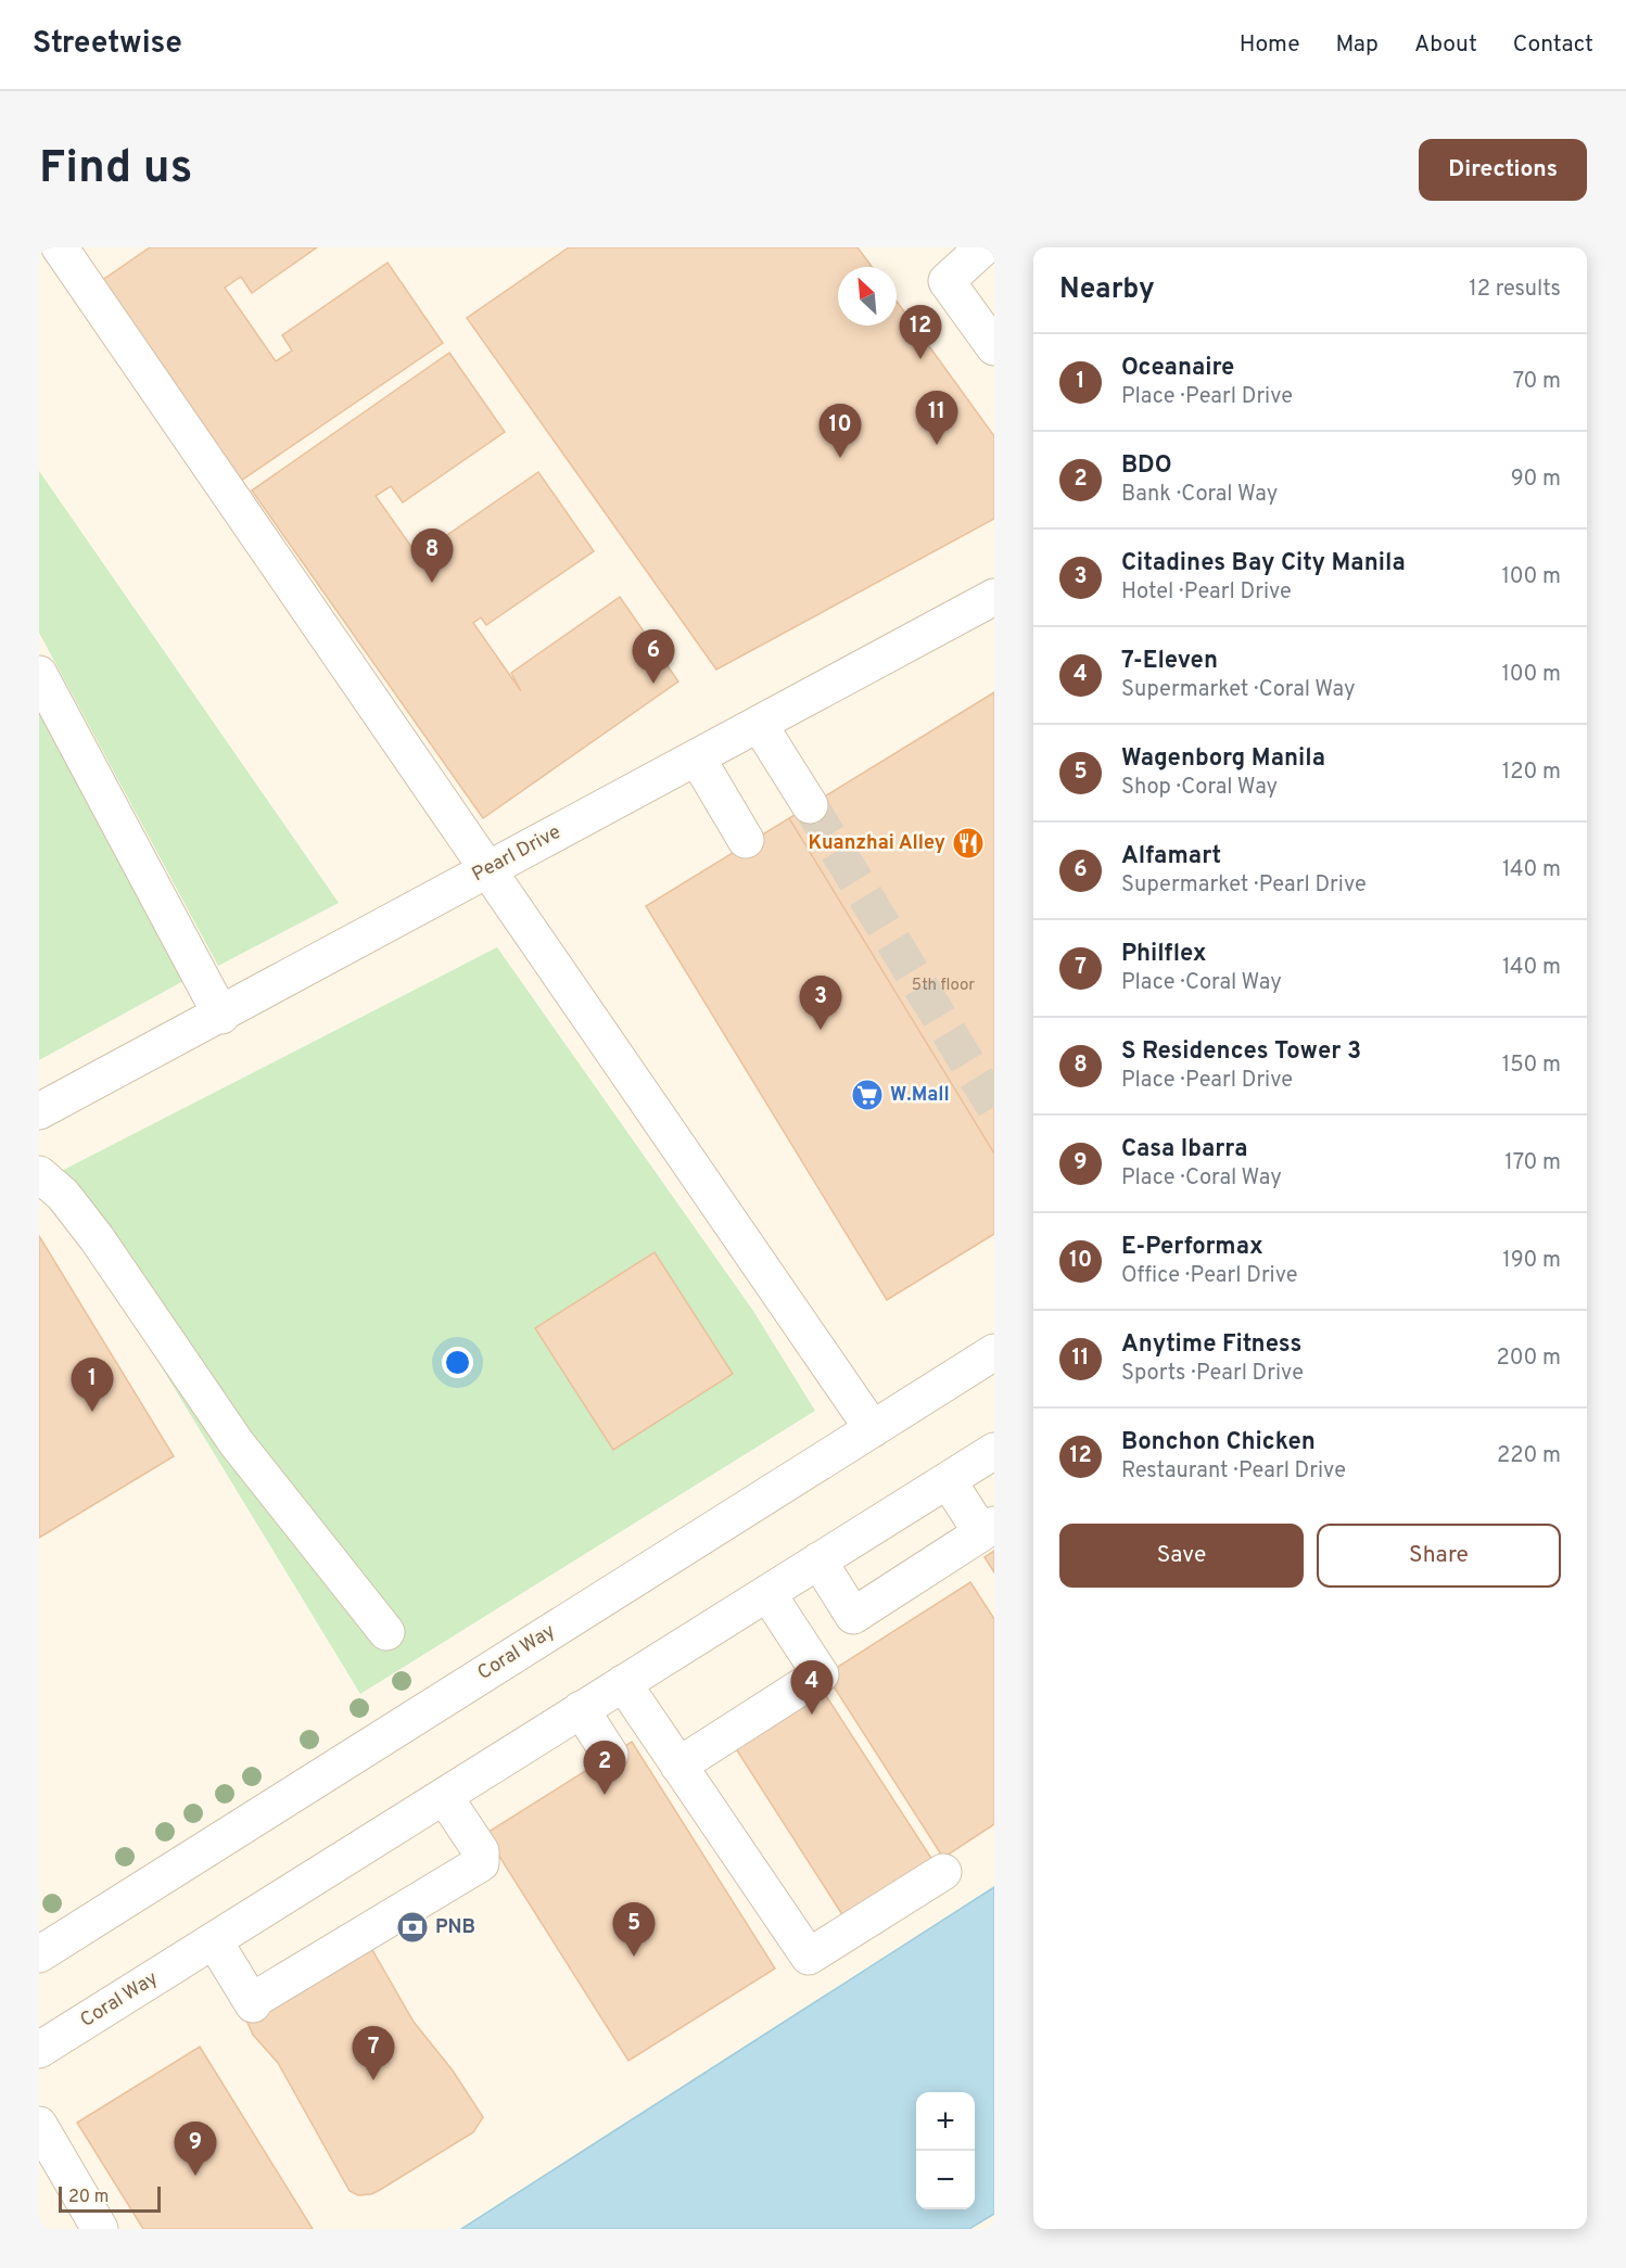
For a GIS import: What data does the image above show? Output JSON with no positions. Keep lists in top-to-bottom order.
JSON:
{
  "streets": {
    "street": ["Pearl Drive", "Coral Way"]
  },
  "places": {
    "restaurant": ["Kuanzhai Alley"],
    "supermarket": ["W.Mall"],
    "bank": ["PNB"]
  },
  "house_numbers": ["5th floor"],
  "scale_bar": "20 m",
  "north": "top left",
  "page": {
    "header": "Streetwise",
    "nav": [
      "Home",
      "Map",
      "About",
      "Contact"
    ],
    "buttons": [
      "Directions",
      ["Save", "Share"]
    ],
    "title": "Find us",
    "heading": ["Nearby", "12 results"],
    "pins": [
      "12",
      "11",
      "10",
      "8",
      "6",
      "3",
      "1",
      "4",
      "2",
      "5",
      "7",
      "9"
    ],
    "list": [
      {
        "mark": "1",
        "name": "Oceanaire",
        "note": "Place · Pearl Drive",
        "value": "70 m"
      },
      {
        "mark": "2",
        "name": "BDO",
        "note": "Bank · Coral Way",
        "value": "90 m"
      },
      {
        "mark": "3",
        "name": "Citadines Bay City Manila",
        "note": "Hotel · Pearl Drive",
        "value": "100 m"
      },
      {
        "mark": "4",
        "name": "7-Eleven",
        "note": "Supermarket · Coral Way",
        "value": "100 m"
      },
      {
        "mark": "5",
        "name": "Wagenborg Manila",
        "note": "Shop · Coral Way",
        "value": "120 m"
      },
      {
        "mark": "6",
        "name": "Alfamart",
        "note": "Supermarket · Pearl Drive",
        "value": "140 m"
      },
      {
        "mark": "7",
        "name": "Philflex",
        "note": "Place · Coral Way",
        "value": "140 m"
      },
      {
        "mark": "8",
        "name": "S Residences Tower 3",
        "note": "Place · Pearl Drive",
        "value": "150 m"
      },
      {
        "mark": "9",
        "name": "Casa Ibarra",
        "note": "Place · Coral Way",
        "value": "170 m"
      },
      {
        "mark": "10",
        "name": "E-Performax",
        "note": "Office · Pearl Drive",
        "value": "190 m"
      },
      {
        "mark": "11",
        "name": "Anytime Fitness",
        "note": "Sports · Pearl Drive",
        "value": "200 m"
      },
      {
        "mark": "12",
        "name": "Bonchon Chicken",
        "note": "Restaurant · Pearl Drive",
        "value": "220 m"
      }
    ],
    "map_buttons": ["+", "−"],
    "scale": "20 m"
  }
}
